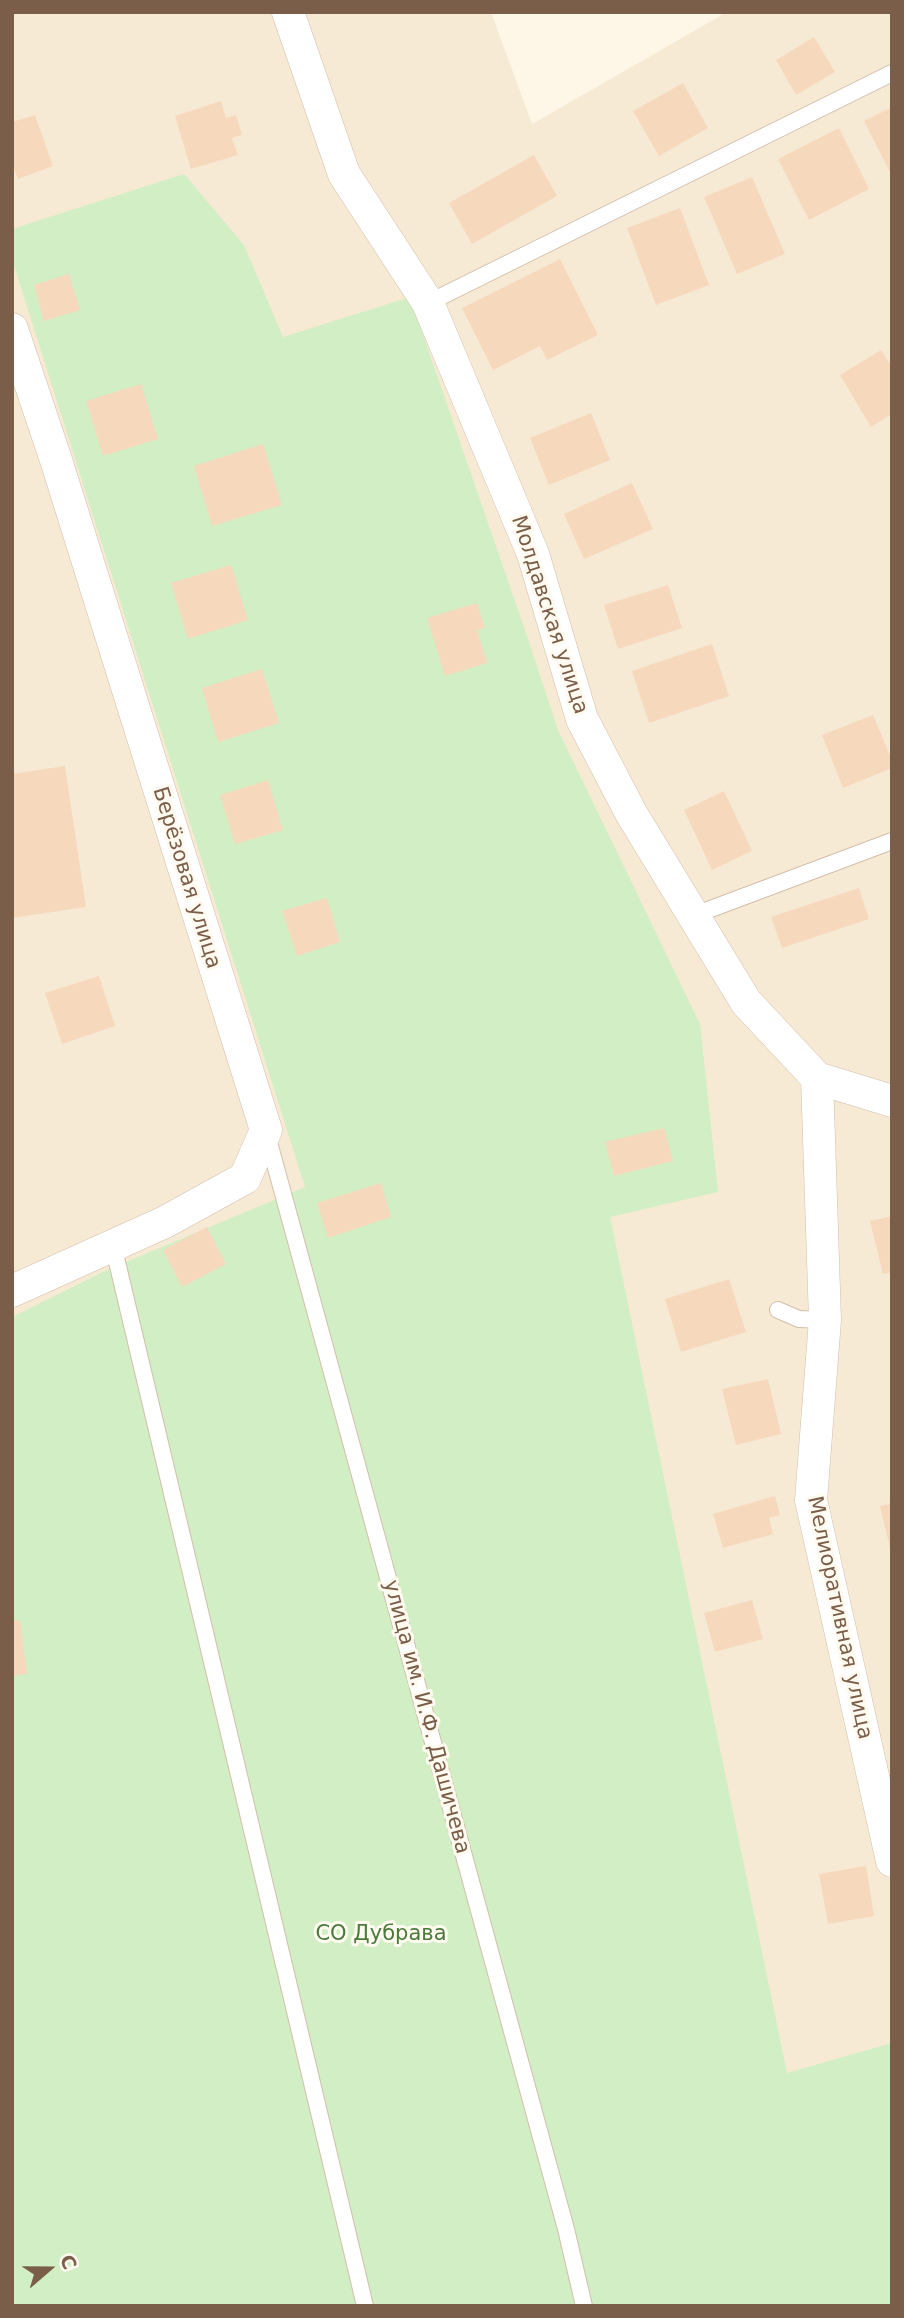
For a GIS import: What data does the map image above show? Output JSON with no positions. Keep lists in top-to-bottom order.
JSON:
{
  "streets": {
    "street": ["Молдавская улица", "Берёзовая улица", "Мелиоративная улица"],
    "lane": ["улица им. И.Ф. Дашичева"]
  },
  "crossings": [
    ["Молдавская улица", "Мелиоративная улица"],
    ["Берёзовая улица", "улица им. И.Ф. Дашичева"]
  ],
  "parks": ["СО Дубрава"],
  "north": "right"
}
